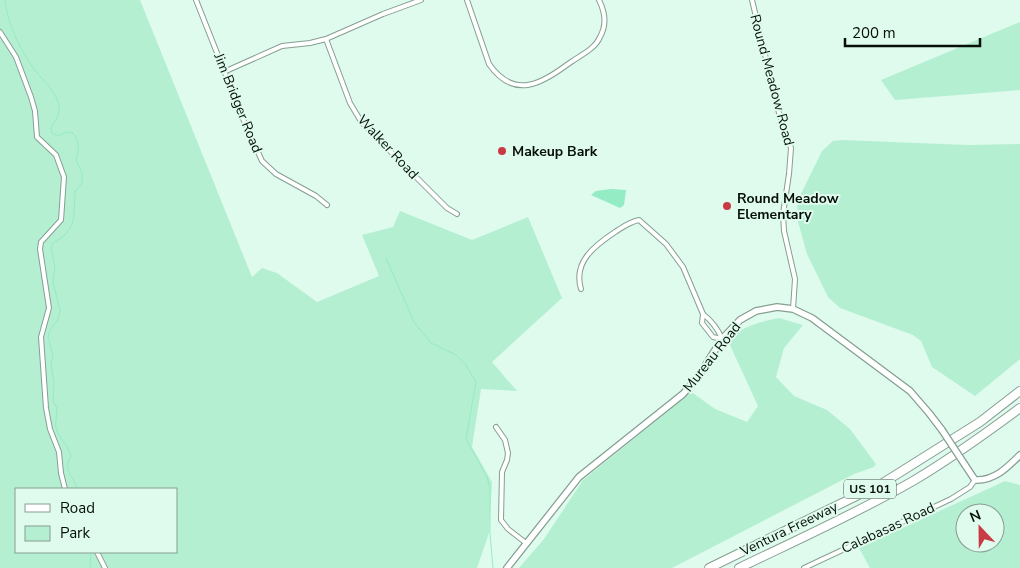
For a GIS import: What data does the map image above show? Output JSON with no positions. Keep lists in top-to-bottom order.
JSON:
{
  "streets": {
    "highway": ["US 101", "Ventura Freeway"],
    "main road": ["Mureau Road", "Calabasas Road"],
    "street": ["Round Meadow Road", "Jim Bridger Road", "Walker Road"]
  },
  "crossings": [
    ["Round Meadow Road", "Mureau Road"],
    ["Mureau Road", "Calabasas Road"]
  ],
  "places": ["Makeup Bark", "Round Meadow Elementary"],
  "legend": ["Road", "Park"],
  "scale_bar": "200 m",
  "north": "top"
}
